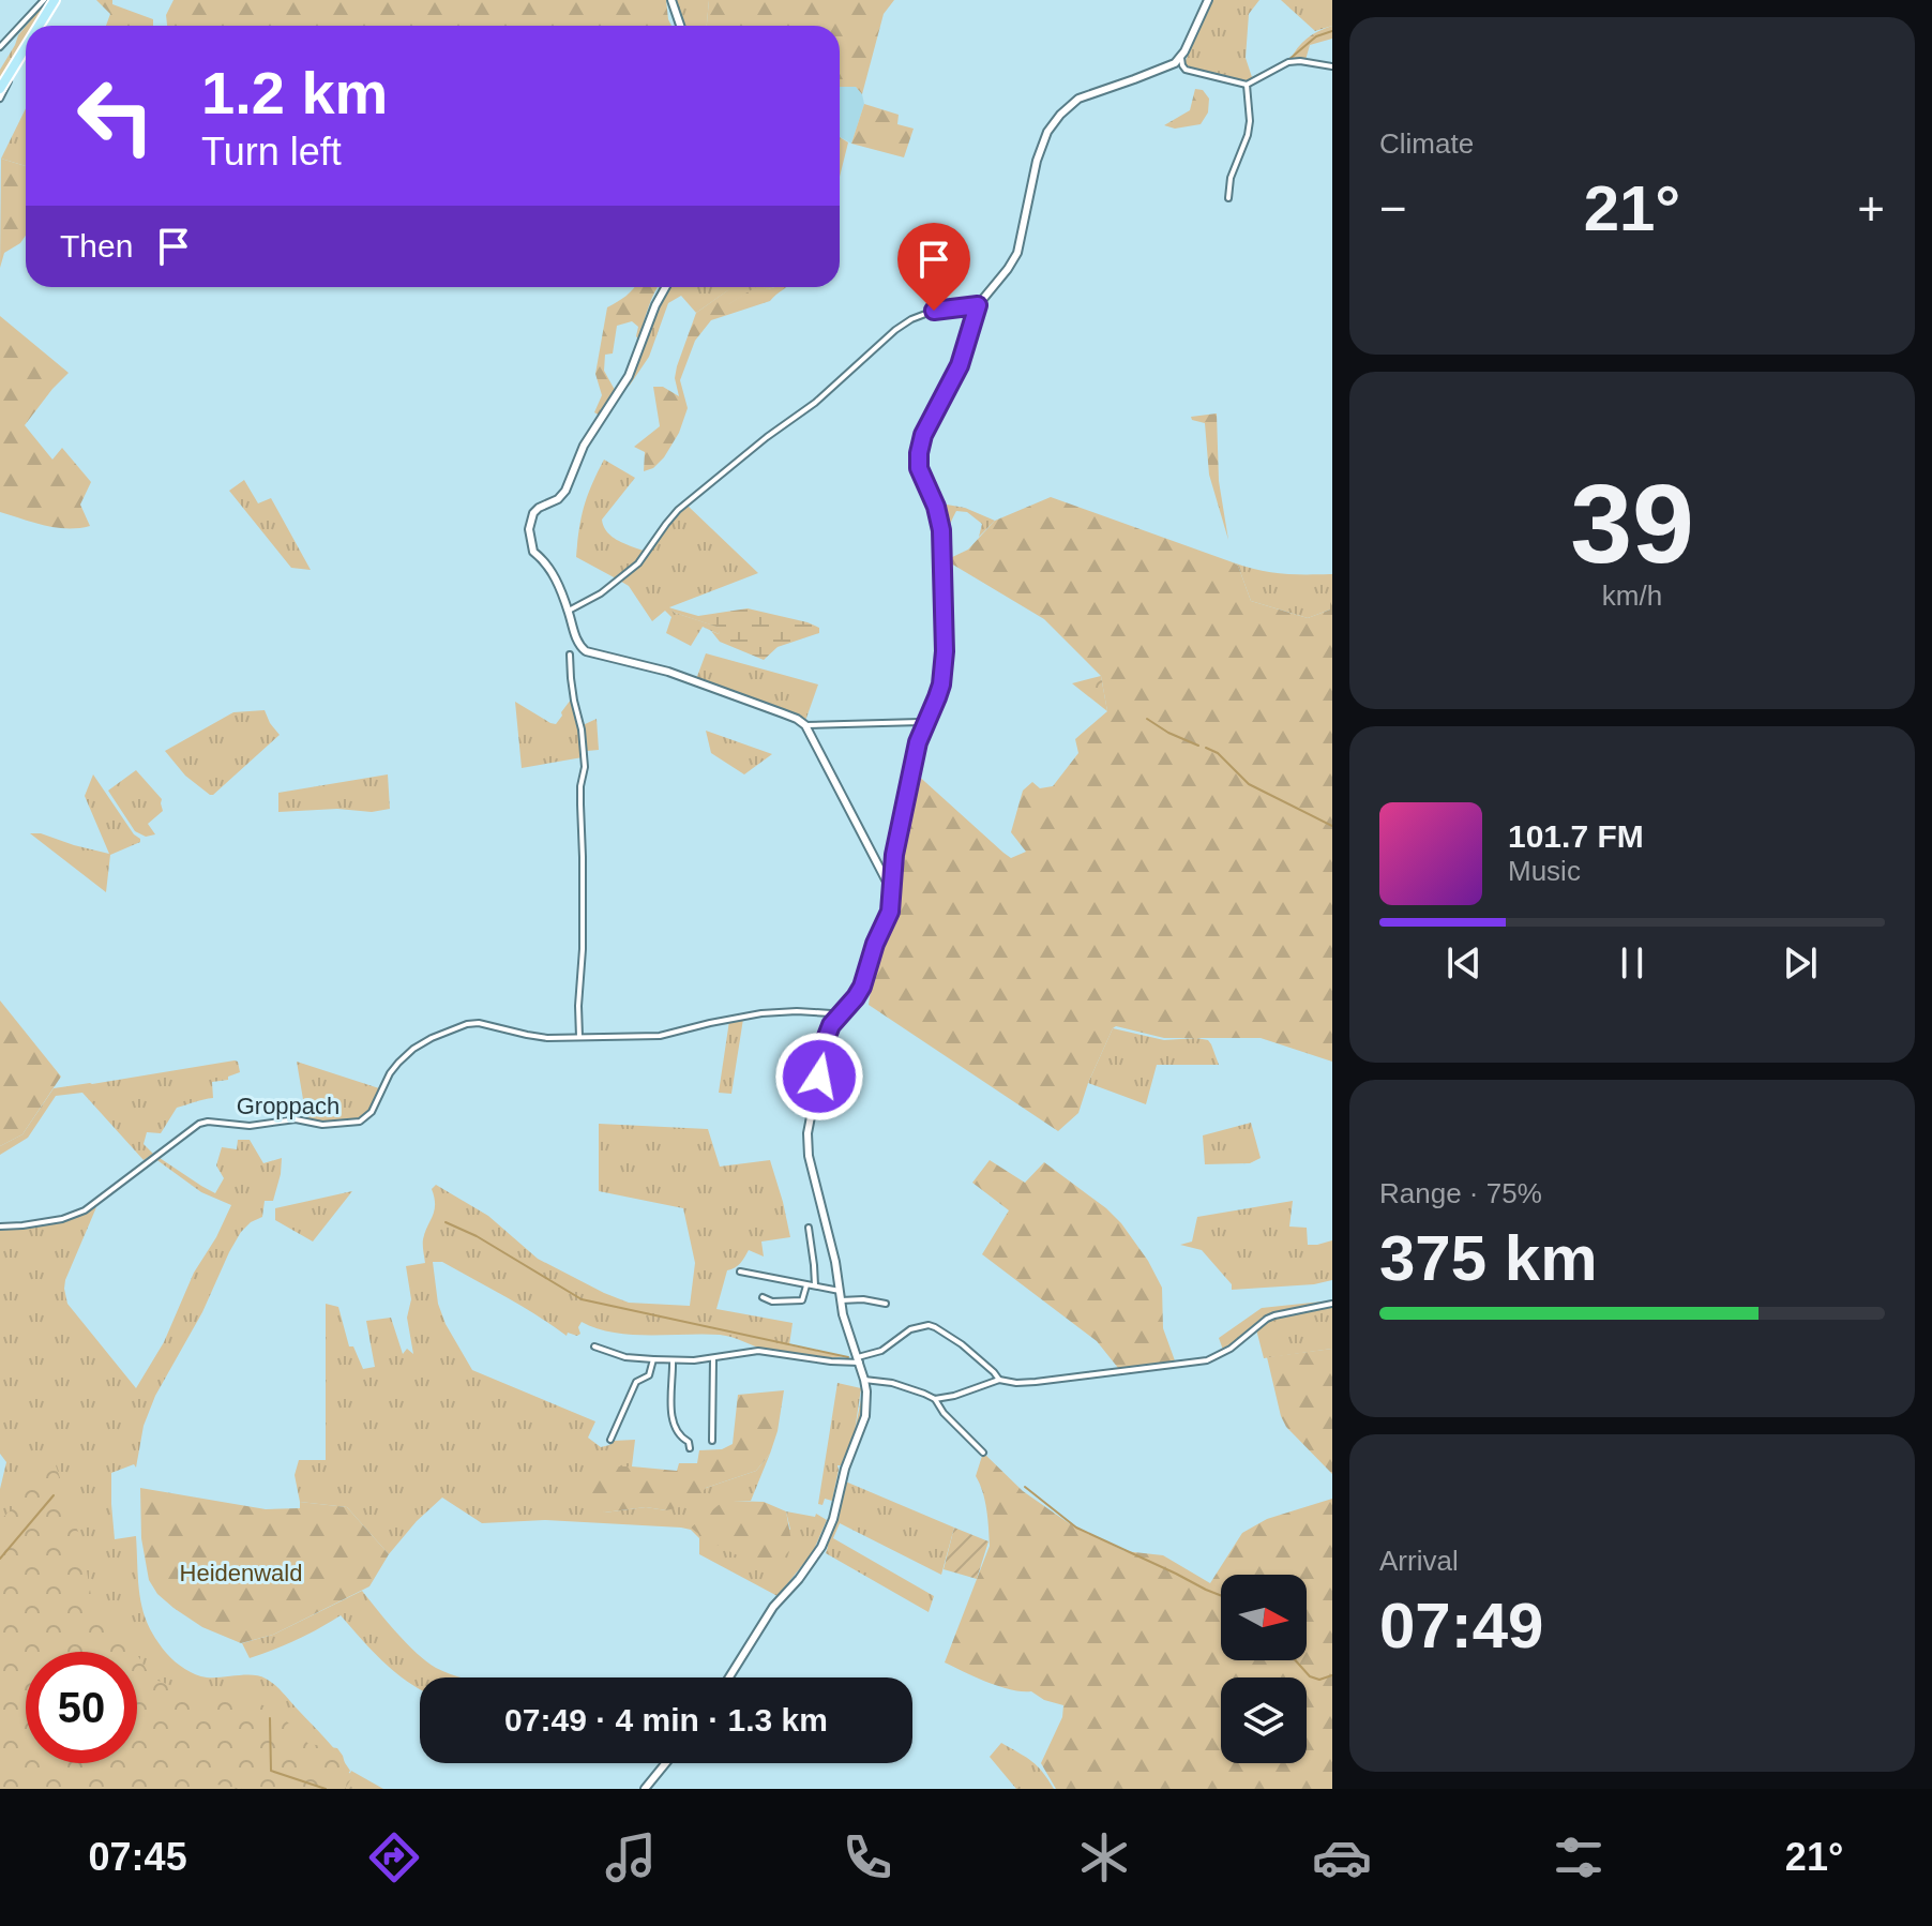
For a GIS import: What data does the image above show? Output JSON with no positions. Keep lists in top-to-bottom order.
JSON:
{
  "streets": {
    "street": ["Groppach"]
  },
  "parks": ["Heidenwald"],
  "north": "right",
  "page": {
    "tile": [
      "Climate",
      ["39", "km/h"],
      ["Range · 75%", "375 km"],
      ["Arrival", "07:49"]
    ],
    "turn": ["1.2 km", "Turn left"],
    "heat": ["−", "21°", "+"],
    "then": "Then",
    "song": ["101.7 FM", "Music"],
    "limit": "50",
    "trip": "07:49 · 4 min · 1.3 km",
    "tabs": ["07:45", "21°"]
  }
}
